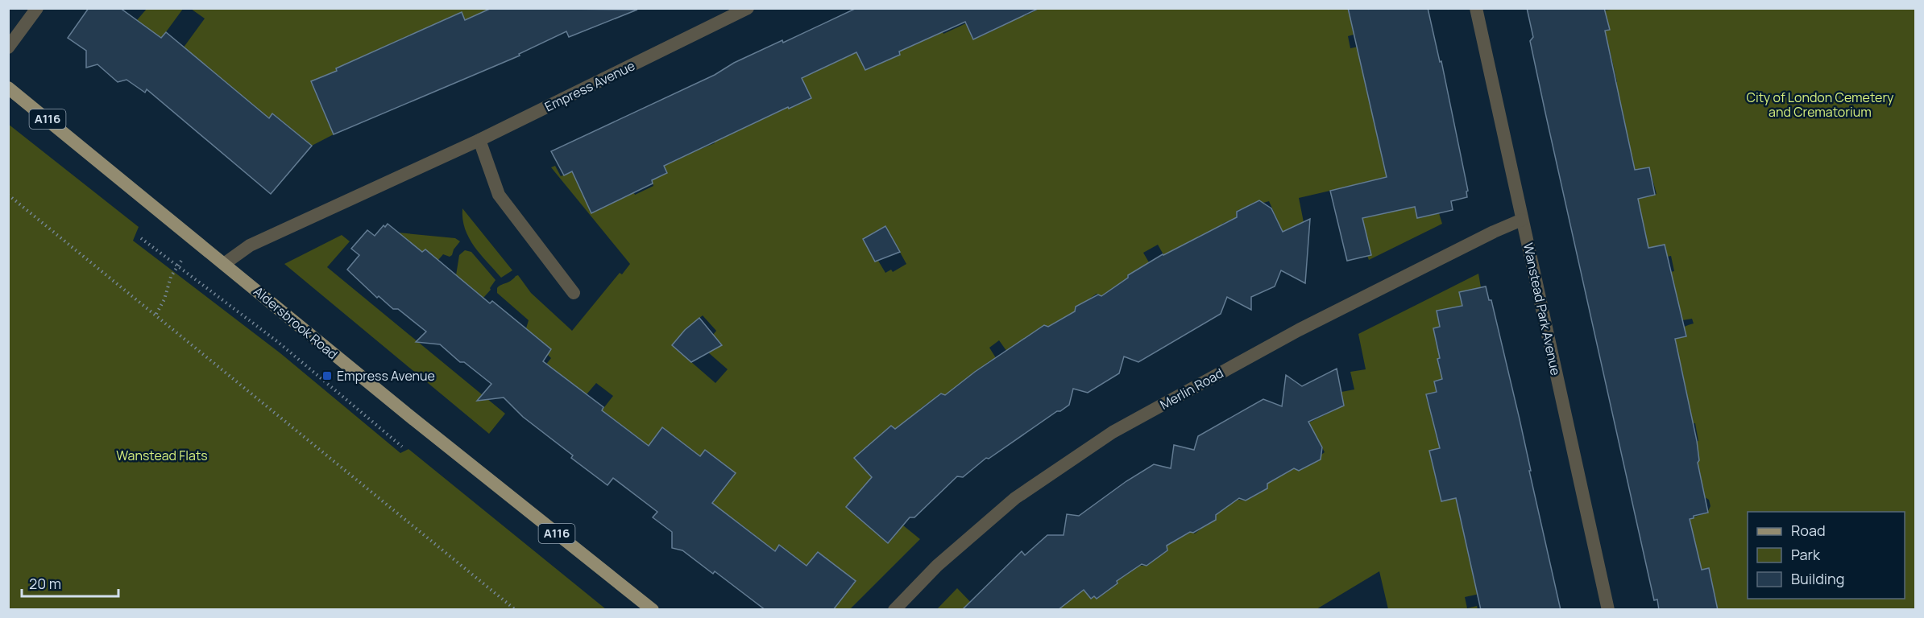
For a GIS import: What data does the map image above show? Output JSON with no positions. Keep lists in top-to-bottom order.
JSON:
{
  "streets": {
    "main road": ["A116", "Aldersbrook Road"],
    "street": ["Empress Avenue", "Wanstead Park Avenue", "Merlin Road"]
  },
  "crossings": [
    ["Empress Avenue", "Aldersbrook Road"],
    ["Wanstead Park Avenue", "Merlin Road"]
  ],
  "parks": ["City of London Cemetery and Crematorium", "Wanstead Flats"],
  "places": {
    "transit": ["Empress Avenue"]
  },
  "legend": ["Road", "Park", "Building"],
  "scale_bar": "20 m"
}
